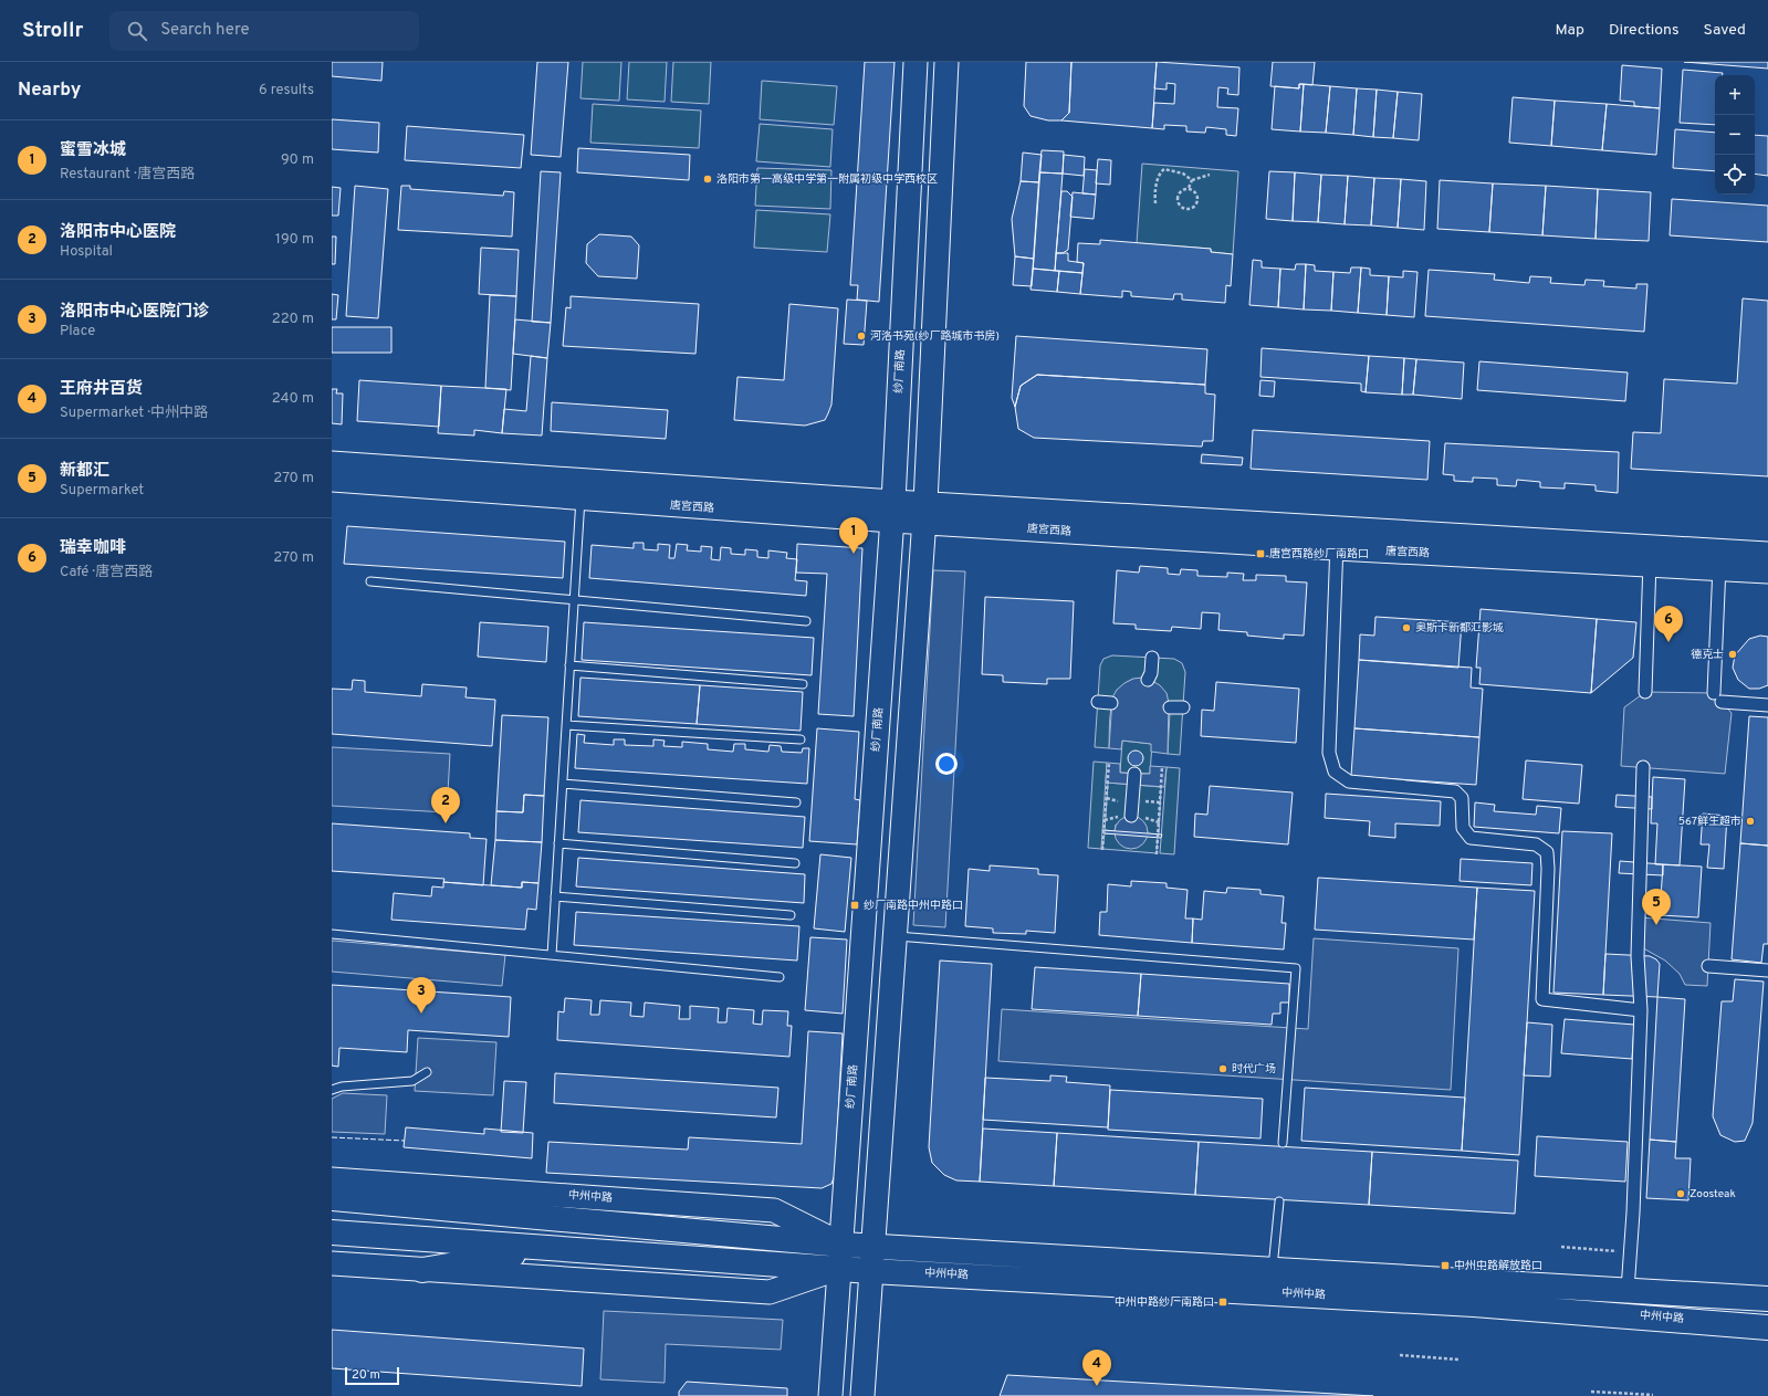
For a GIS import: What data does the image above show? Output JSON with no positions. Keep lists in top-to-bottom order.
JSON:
{
  "streets": {
    "main road": ["纱厂南路", "唐宫西路", "中州中路"]
  },
  "crossings": [
    ["纱厂南路", "唐宫西路"],
    ["纱厂南路", "中州中路"]
  ],
  "places": {
    "other": [
      "洛阳市第一高级中学第一附属初级中学西校区",
      "河洛书苑(纱厂路城市书房)",
      "奥斯卡新都汇影城",
      "德克士",
      "567鲜生超市",
      "时代广场",
      "Zoosteak"
    ],
    "transit": [
      "唐宫西路纱厂南路口",
      "纱厂南路中州中路口",
      "中州中路解放路口",
      "中州中路纱厂南路口"
    ]
  },
  "scale_bar": "20 m",
  "page": {
    "header": "Strollr",
    "search": "Search here",
    "nav": ["Map", "Directions", "Saved"],
    "heading": ["Nearby", "6 results"],
    "map_buttons": ["+", "−"],
    "list": [
      {
        "mark": "1",
        "name": "蜜雪冰城",
        "note": "Restaurant · 唐宫西路",
        "value": "90 m"
      },
      {
        "mark": "2",
        "name": "洛阳市中心医院",
        "note": "Hospital",
        "value": "190 m"
      },
      {
        "mark": "3",
        "name": "洛阳市中心医院门诊",
        "note": "Place",
        "value": "220 m"
      },
      {
        "mark": "4",
        "name": "王府井百货",
        "note": "Supermarket · 中州中路",
        "value": "240 m"
      },
      {
        "mark": "5",
        "name": "新都汇",
        "note": "Supermarket",
        "value": "270 m"
      },
      {
        "mark": "6",
        "name": "瑞幸咖啡",
        "note": "Café · 唐宫西路",
        "value": "270 m"
      }
    ],
    "pins": [
      "1",
      "6",
      "2",
      "5",
      "3",
      "4"
    ],
    "scale": "20 m"
  }
}
